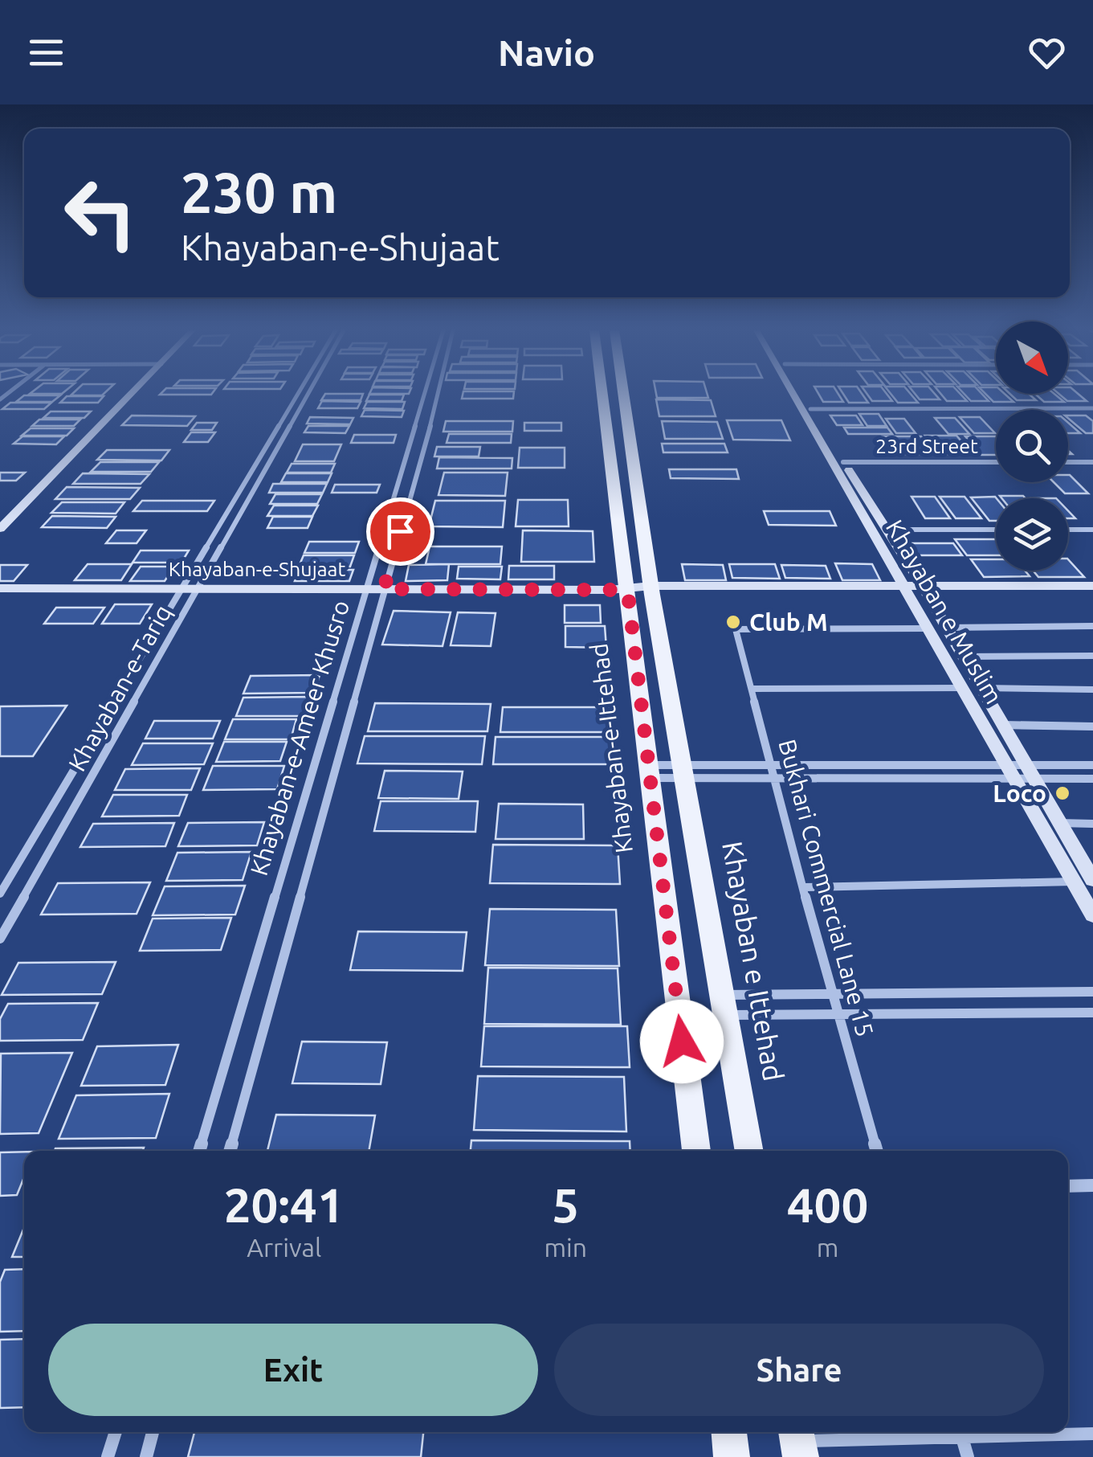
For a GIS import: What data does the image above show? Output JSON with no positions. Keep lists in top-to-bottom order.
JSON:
{
  "streets": {
    "main road": ["Khayaban-e-Ittehad", "Khayaban e Ittehad"],
    "street": [
      "23rd Street",
      "Khayaban-e-Shujaat",
      "Khayaban e Muslim",
      "Khayaban-e-Tariq",
      "Khayaban-e-Ameer Khusro",
      "Bukhari Commercial Lane 15"
    ]
  },
  "crossings": [
    ["23rd Street", "Khayaban e Muslim"],
    ["Khayaban-e-Shujaat", "Khayaban-e-Tariq"],
    ["Khayaban-e-Shujaat", "Khayaban-e-Ameer Khusro"],
    ["Khayaban-e-Shujaat", "Khayaban-e-Ittehad"],
    ["Khayaban e Muslim", "Bukhari Commercial Lane 15"]
  ],
  "places": ["Club M", "Loco"],
  "north": "bottom right",
  "page": {
    "header": "Navio",
    "turn": ["230 m", "Khayaban-e-Shujaat"],
    "eta": [
      "20:41",
      "Arrival",
      "5",
      "min",
      "400",
      "m"
    ],
    "buttons": ["Exit", "Share"]
  }
}
